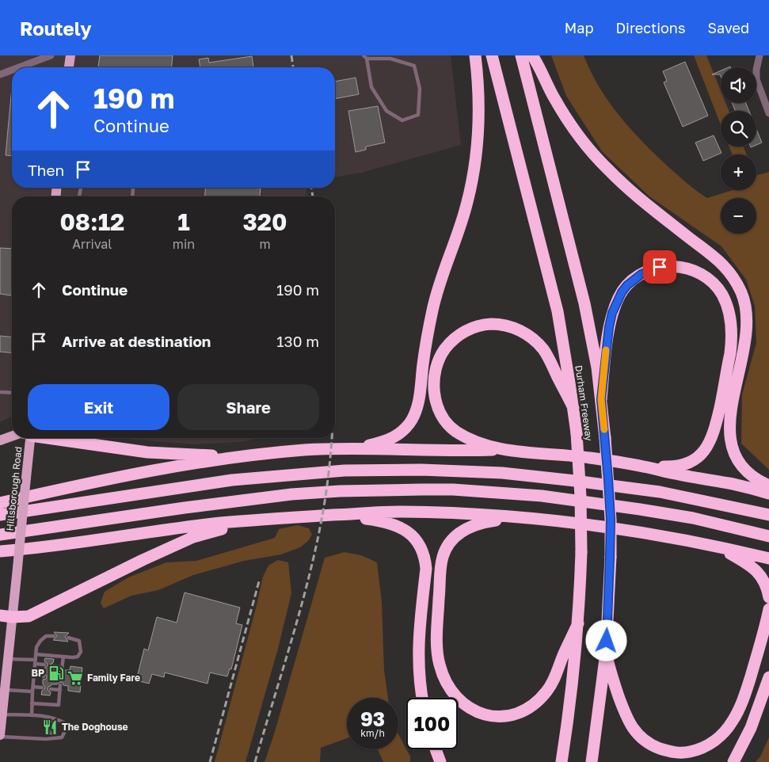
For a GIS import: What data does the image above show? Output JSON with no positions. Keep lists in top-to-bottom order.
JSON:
{
  "streets": {
    "highway": ["Durham Freeway"],
    "main road": ["Hillsborough Road"]
  },
  "places": {
    "fuel station": ["BP"],
    "supermarket": ["Family Fare"],
    "restaurant": ["The Doghouse"]
  },
  "page": {
    "header": "Routely",
    "nav": ["Map", "Directions", "Saved"],
    "map_buttons": ["+", "−"],
    "turn": ["190 m", "Continue"],
    "then": "Then",
    "eta": [
      "08:12",
      "Arrival",
      "1",
      "min",
      "320",
      "m"
    ],
    "list": [
      {
        "name": "Continue",
        "value": "190 m"
      },
      {
        "name": "Arrive at destination",
        "value": "130 m"
      }
    ],
    "buttons": ["Exit", "Share"],
    "speed": "93 km/h",
    "limit": "100"
  }
}
